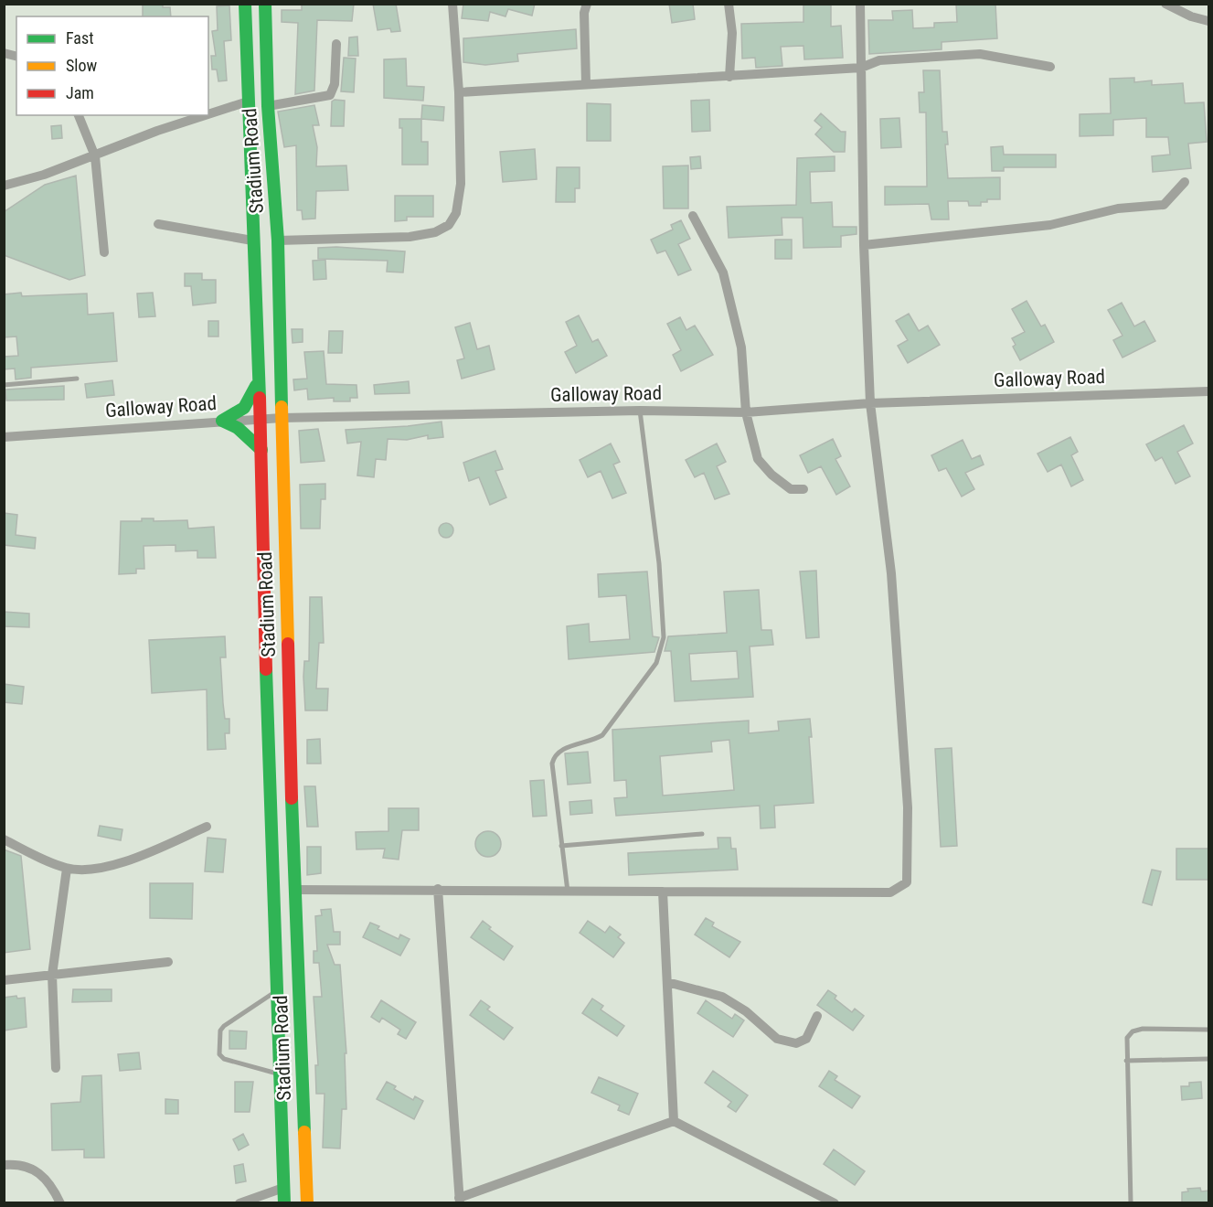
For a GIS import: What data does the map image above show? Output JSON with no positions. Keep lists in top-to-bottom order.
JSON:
{
  "streets": {
    "main road": ["Stadium Road"],
    "street": ["Galloway Road"]
  },
  "crossings": [
    ["Stadium Road", "Galloway Road"]
  ],
  "legend": ["Fast", "Slow", "Jam"]
}
